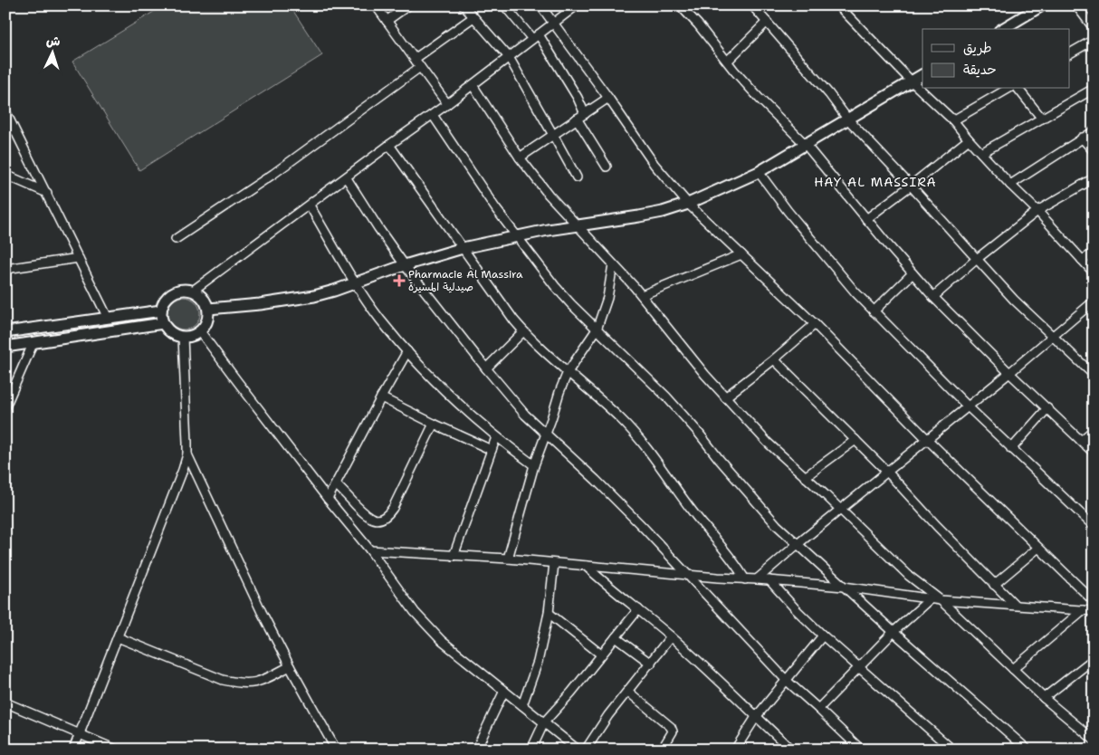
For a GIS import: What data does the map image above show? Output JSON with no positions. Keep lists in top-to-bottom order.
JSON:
{
  "districts": ["HAY AL MASSIRA"],
  "places": {
    "health": ["Pharmacie Al Massira صيدلية المسيرة"]
  },
  "legend": ["طريق", "حديقة"],
  "north": "top"
}
